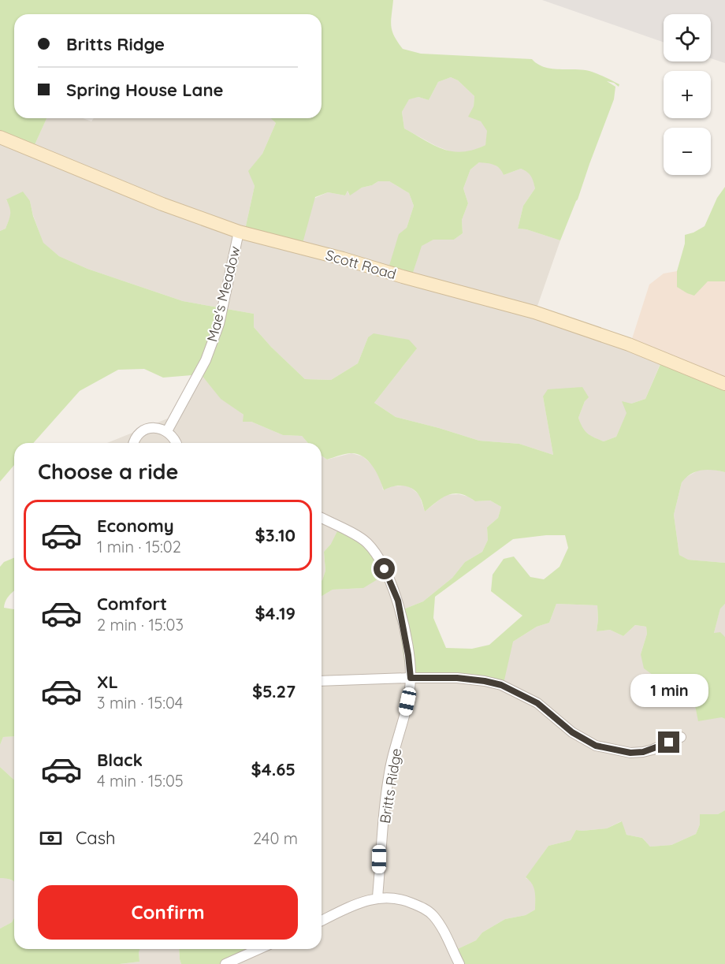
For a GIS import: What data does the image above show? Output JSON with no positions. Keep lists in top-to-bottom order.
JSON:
{
  "streets": {
    "street": ["Scott Road", "Mae's Meadow", "Britts Ridge"]
  },
  "crossings": [
    ["Scott Road", "Mae's Meadow"]
  ],
  "page": {
    "map_buttons": ["+", "−"],
    "banner": ["Britts Ridge", "Spring House Lane"],
    "heading": "Choose a ride",
    "list": [
      {
        "name": "Economy",
        "note": "1 min · 15:02",
        "value": "$3.10"
      },
      {
        "name": "Comfort",
        "note": "2 min · 15:03",
        "value": "$4.19"
      },
      {
        "name": "XL",
        "note": "3 min · 15:04",
        "value": "$5.27"
      },
      {
        "name": "Black",
        "note": "4 min · 15:05",
        "value": "$4.65"
      }
    ],
    "bubble": "1 min",
    "pay": ["Cash", "240 m"],
    "buttons": "Confirm"
  }
}
